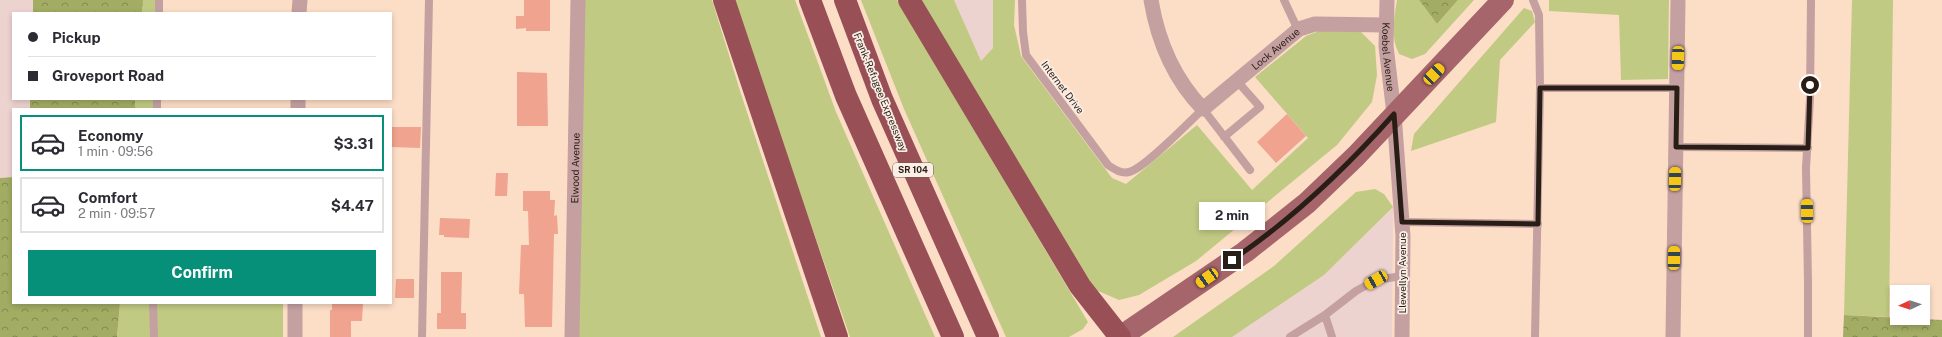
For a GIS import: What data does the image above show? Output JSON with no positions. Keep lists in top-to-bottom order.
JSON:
{
  "streets": {
    "highway": ["Frank-Refugee Expressway", "SR 104"],
    "street": [
      "Lock Avenue",
      "Koebel Avenue",
      "Elwood Avenue",
      "Llewellyn Avenue"
    ],
    "lane": ["Internet Drive"]
  },
  "crossings": [
    ["Lock Avenue", "Koebel Avenue"],
    ["Lock Avenue", "Internet Drive"],
    ["Koebel Avenue", "Llewellyn Avenue"]
  ],
  "north": "left",
  "page": {
    "banner": ["Pickup", "Groveport Road"],
    "list": [
      {
        "name": "Economy",
        "note": "1 min · 09:56",
        "value": "$3.31"
      },
      {
        "name": "Comfort",
        "note": "2 min · 09:57",
        "value": "$4.47"
      }
    ],
    "bubble": "2 min",
    "buttons": "Confirm"
  }
}
